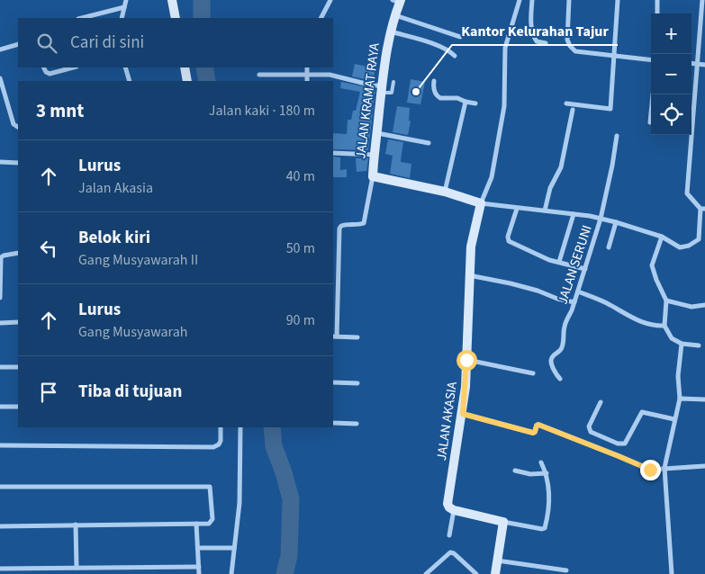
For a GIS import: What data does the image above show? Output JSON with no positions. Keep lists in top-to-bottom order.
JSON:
{
  "streets": {
    "street": ["JALAN KRAMAT RAYA", "JALAN SERUNI", "JALAN AKASIA"]
  },
  "crossings": [
    ["JALAN KRAMAT RAYA", "JALAN AKASIA"]
  ],
  "places": ["Kantor Kelurahan Tajur"],
  "page": {
    "map_buttons": ["+", "−"],
    "search": "Cari di sini",
    "heading": ["3 mnt", "Jalan kaki · 180 m"],
    "list": [
      ["Lurus", "Jalan Akasia", "40 m"],
      ["Belok kiri", "Gang Musyawarah II", "50 m"],
      ["Lurus", "Gang Musyawarah", "90 m"],
      "Tiba di tujuan"
    ]
  }
}
